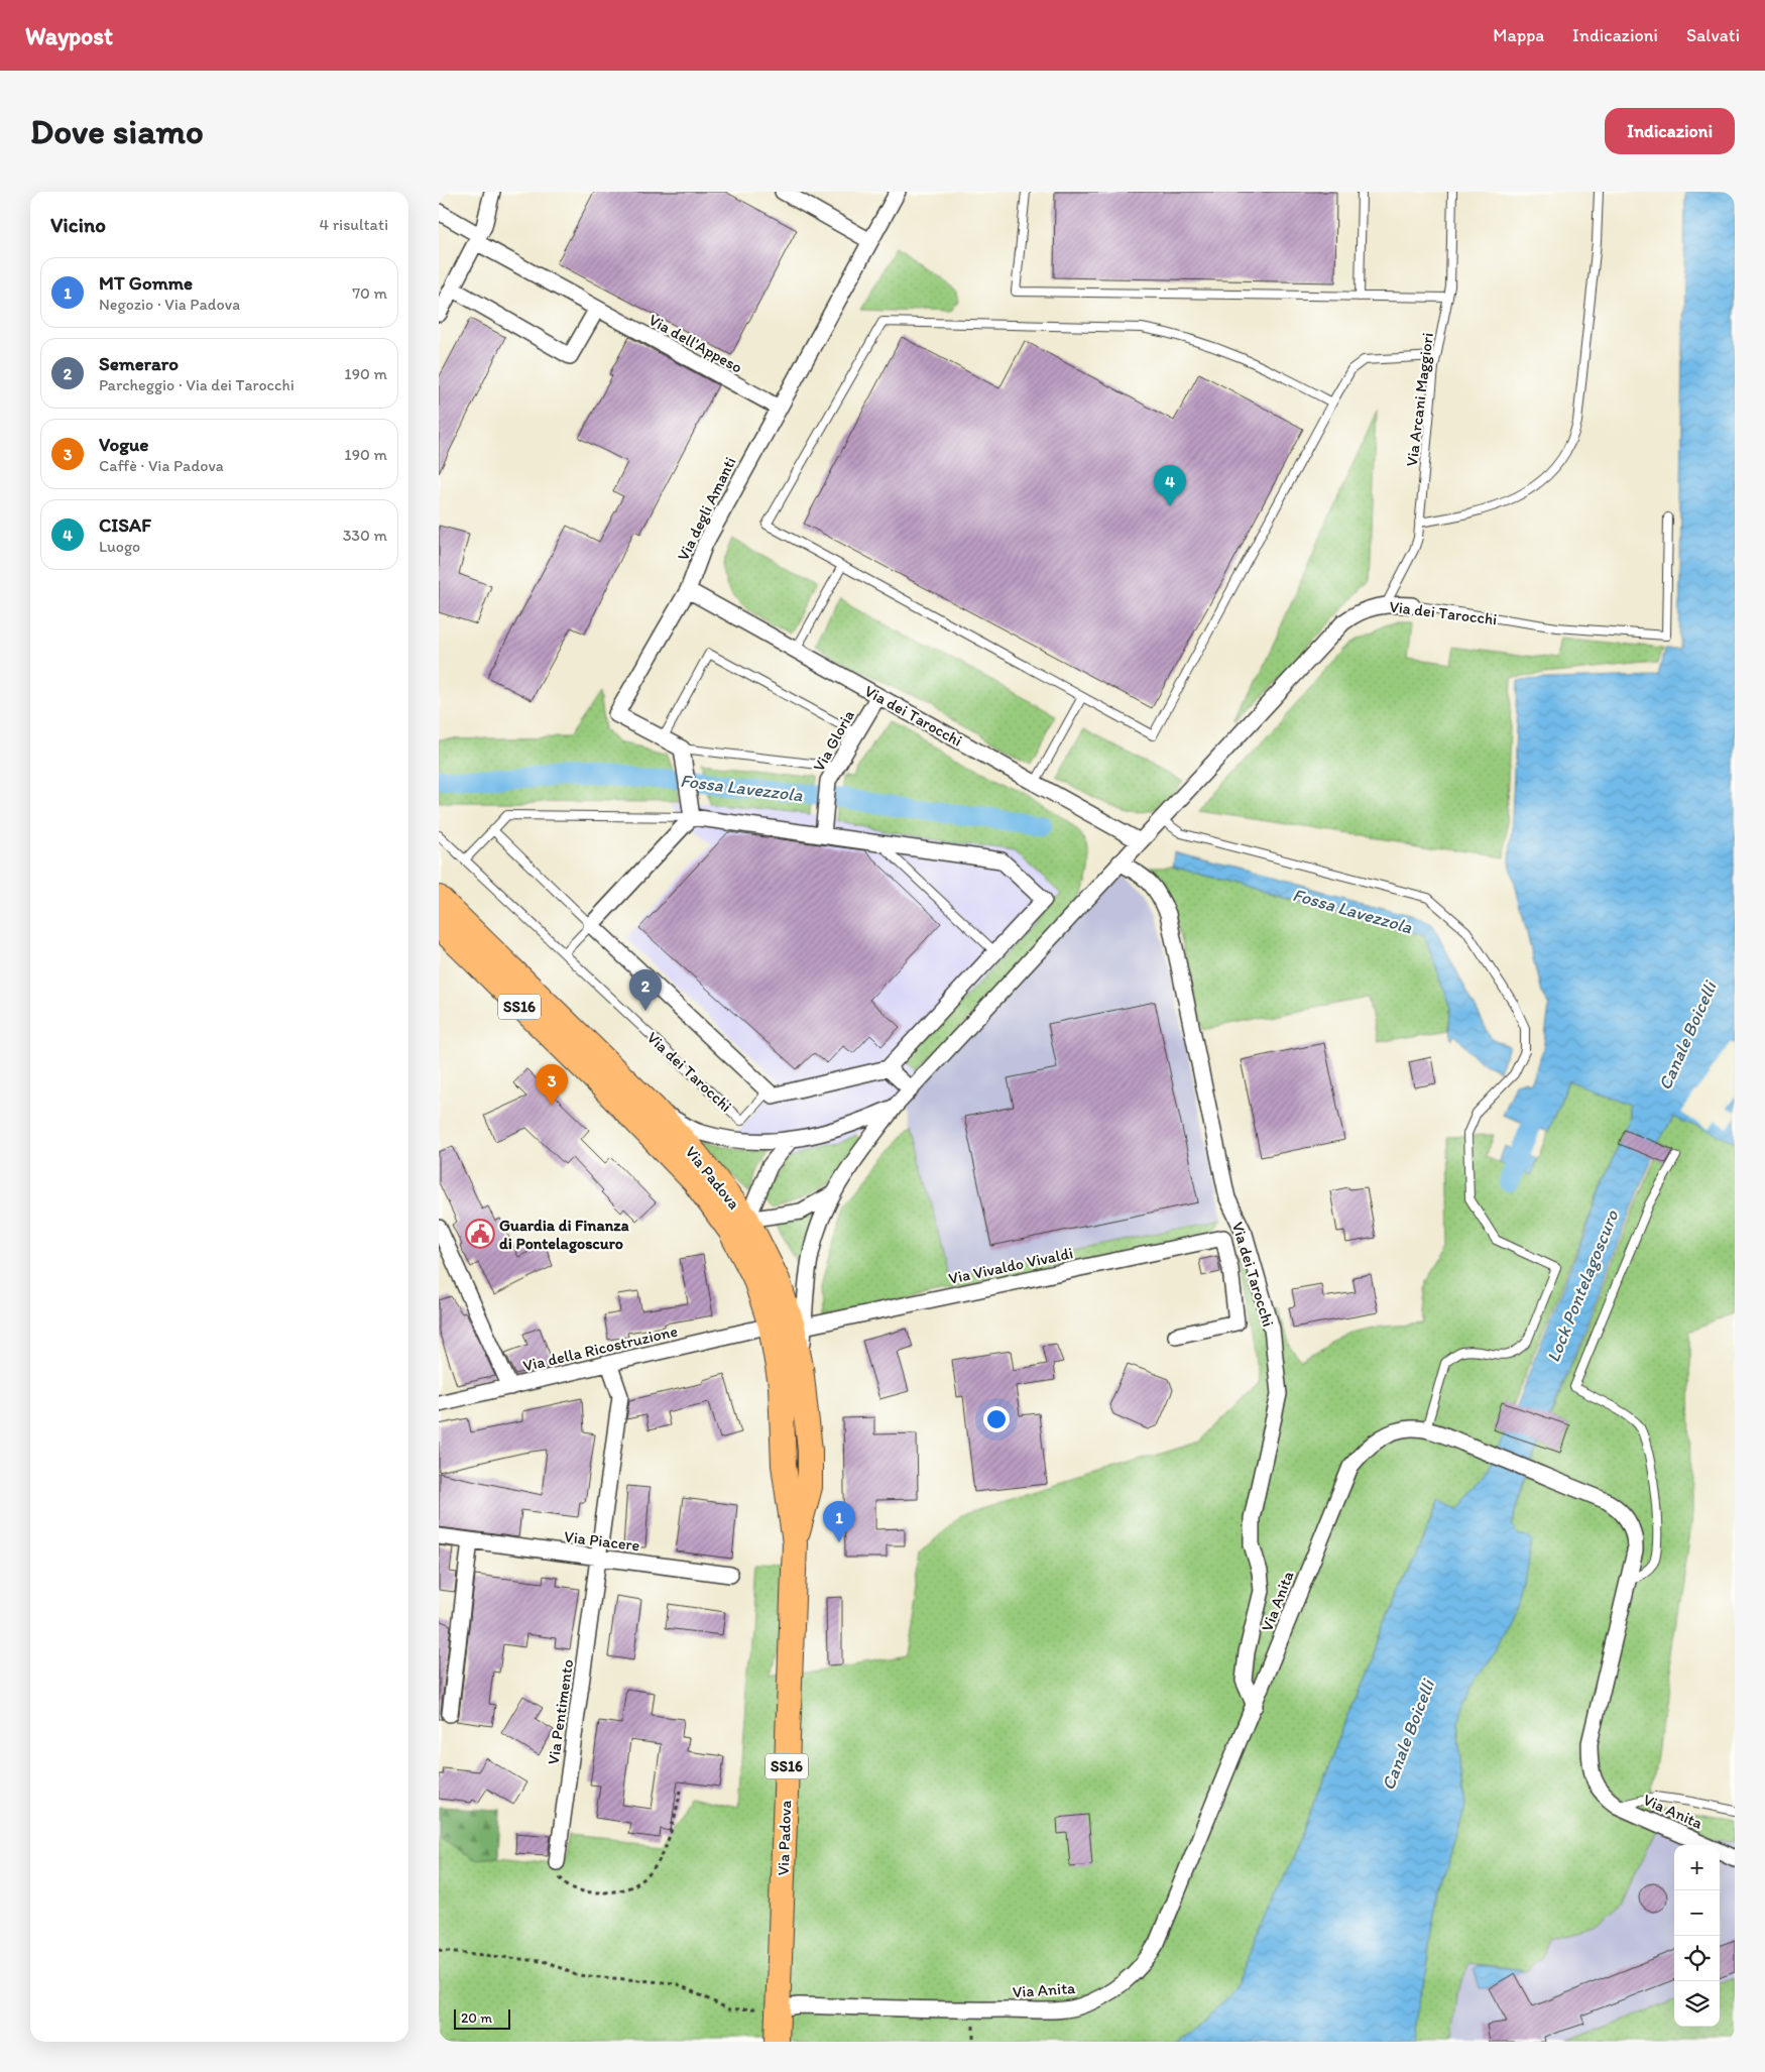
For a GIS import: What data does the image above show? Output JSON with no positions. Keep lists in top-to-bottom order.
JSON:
{
  "streets": {
    "main road": ["SS16", "Via Padova"],
    "street": [
      "Via dell'Appeso",
      "Via degli Amanti",
      "Via dei Tarocchi",
      "Via Gloria",
      "Via Vivaldo Vivaldi",
      "Via della Ricostruzione",
      "Via Piacere",
      "Via Anita",
      "Via Pentimento"
    ],
    "lane": ["Via Arcani Maggiori"]
  },
  "crossings": [
    ["Via dell'Appeso", "Via degli Amanti"],
    ["Via Arcani Maggiori", "Via dei Tarocchi"],
    ["Via degli Amanti", "Via dei Tarocchi"],
    ["Via dei Tarocchi", "Via Gloria"],
    ["Via dei Tarocchi", "Via Padova"],
    ["Via dei Tarocchi", "Via Vivaldo Vivaldi"],
    ["Via dei Tarocchi", "Via della Ricostruzione"],
    ["Via dei Tarocchi", "Via Anita"],
    ["Via Padova", "Via Vivaldo Vivaldi"],
    ["Via Padova", "Via della Ricostruzione"],
    ["Via Padova", "Via Anita"],
    ["Via Vivaldo Vivaldi", "Via della Ricostruzione"],
    ["Via della Ricostruzione", "Via Pentimento"],
    ["Via Piacere", "Via Pentimento"]
  ],
  "water": ["Fossa Lavezzola", "Canale Boicelli", "Lock Pontelagoscuro"],
  "places": {
    "public building": ["Guardia di Finanza di Pontelagoscuro"]
  },
  "scale_bar": "20 m",
  "page": {
    "header": "Waypost",
    "nav": ["Mappa", "Indicazioni", "Salvati"],
    "buttons": "Indicazioni",
    "title": "Dove siamo",
    "heading": ["Vicino", "4 risultati"],
    "list": [
      {
        "mark": "1",
        "name": "MT Gomme",
        "note": "Negozio · Via Padova",
        "value": "70 m"
      },
      {
        "mark": "2",
        "name": "Semeraro",
        "note": "Parcheggio · Via dei Tarocchi",
        "value": "190 m"
      },
      {
        "mark": "3",
        "name": "Vogue",
        "note": "Caffè · Via Padova",
        "value": "190 m"
      },
      {
        "mark": "4",
        "name": "CISAF",
        "note": "Luogo",
        "value": "330 m"
      }
    ],
    "pins": [
      "4",
      "2",
      "3",
      "1"
    ],
    "map_buttons": ["+", "−"],
    "scale": "20 m"
  }
}
